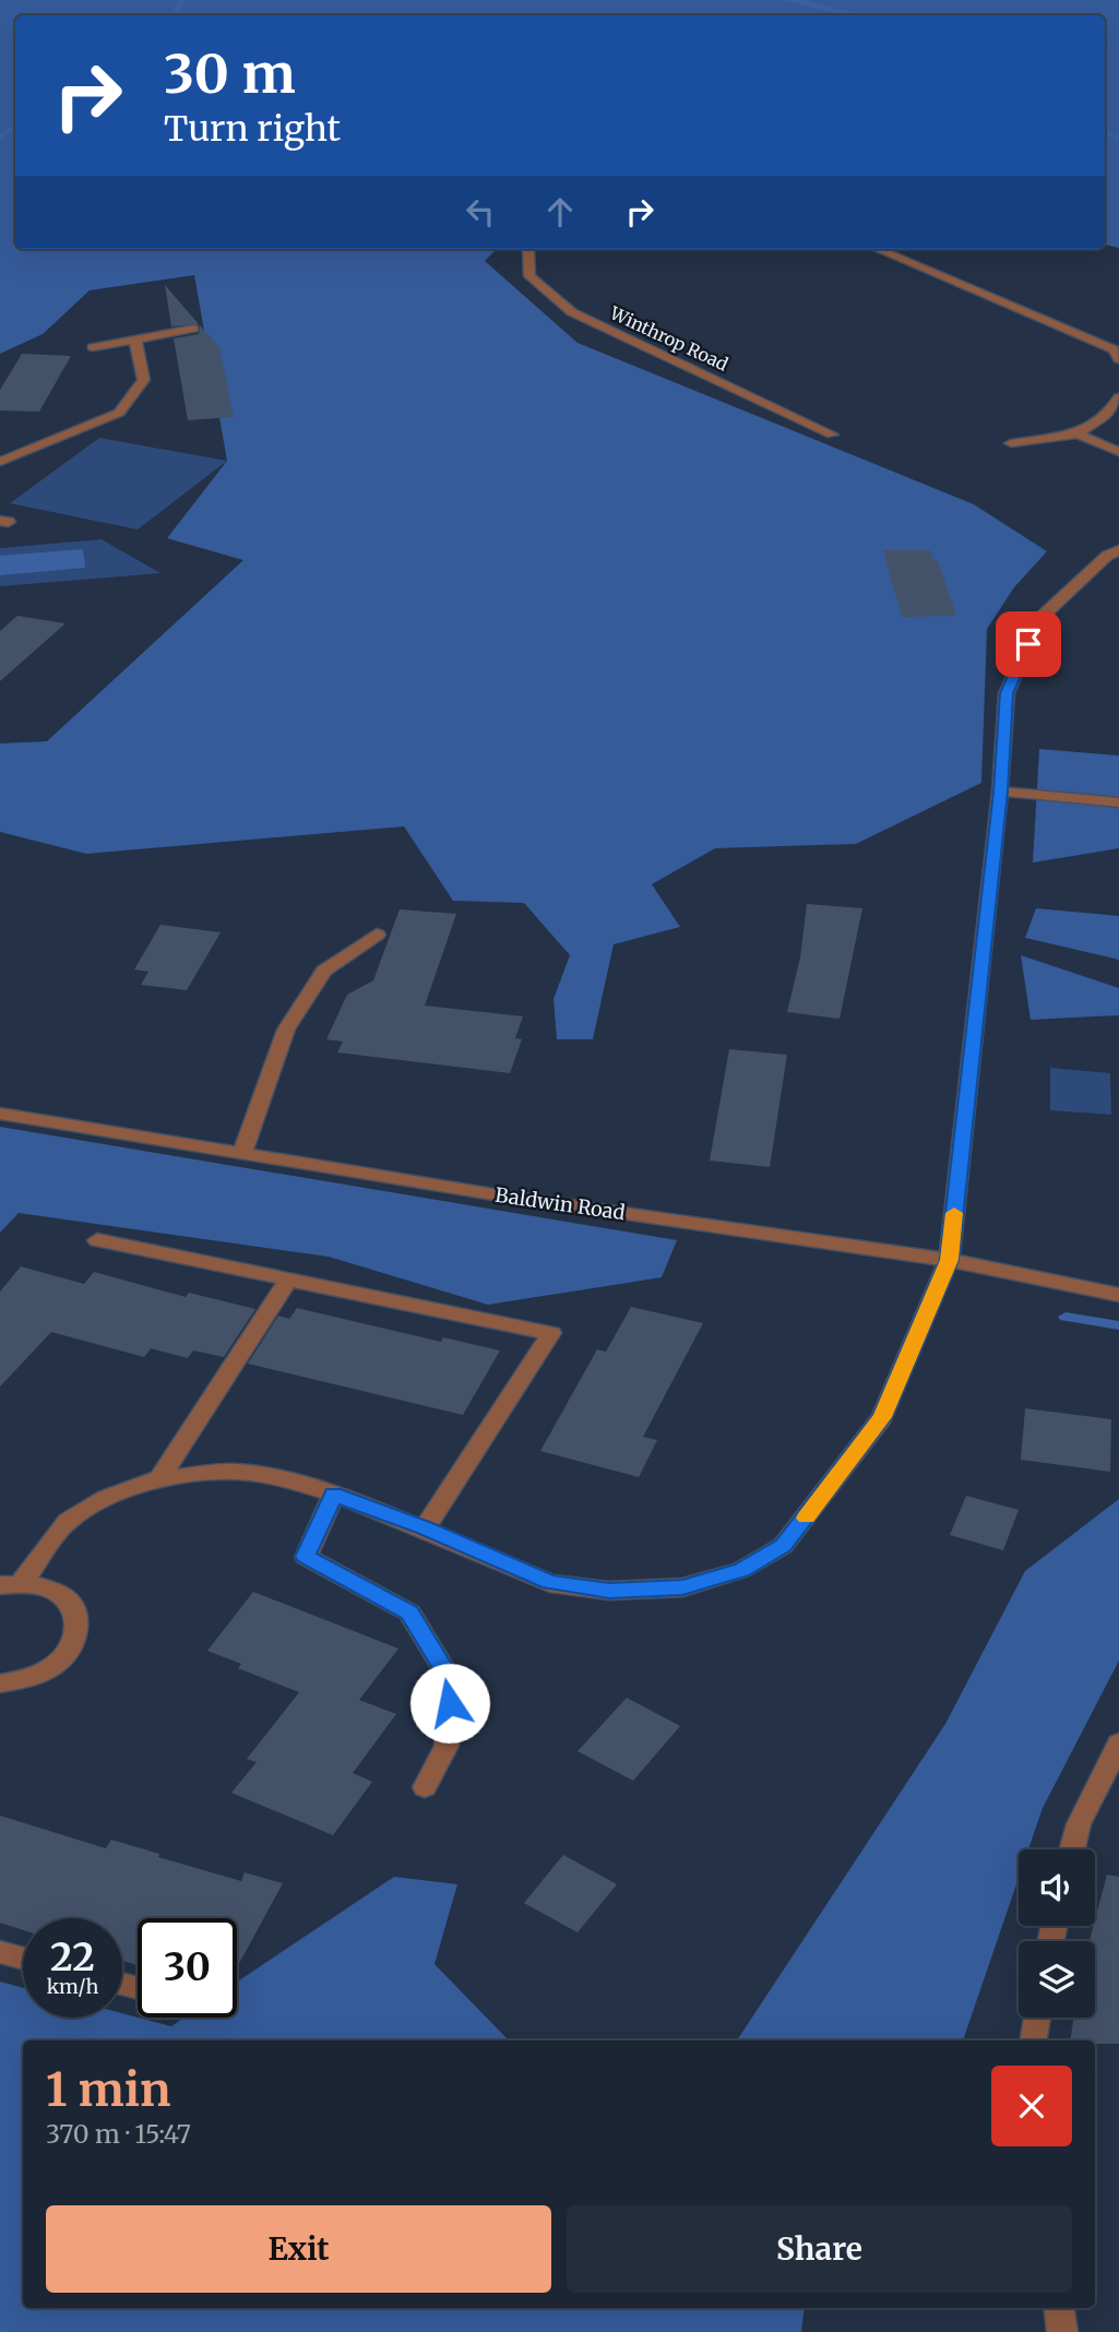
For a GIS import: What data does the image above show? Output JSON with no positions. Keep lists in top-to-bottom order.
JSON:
{
  "streets": {
    "street": ["Winthrop Road", "Baldwin Road"]
  },
  "page": {
    "turn": ["30 m", "Turn right"],
    "speed": "22 km/h",
    "limit": "30",
    "heading": ["1 min", "370 m · 15:47"],
    "buttons": ["Exit", "Share"]
  }
}
